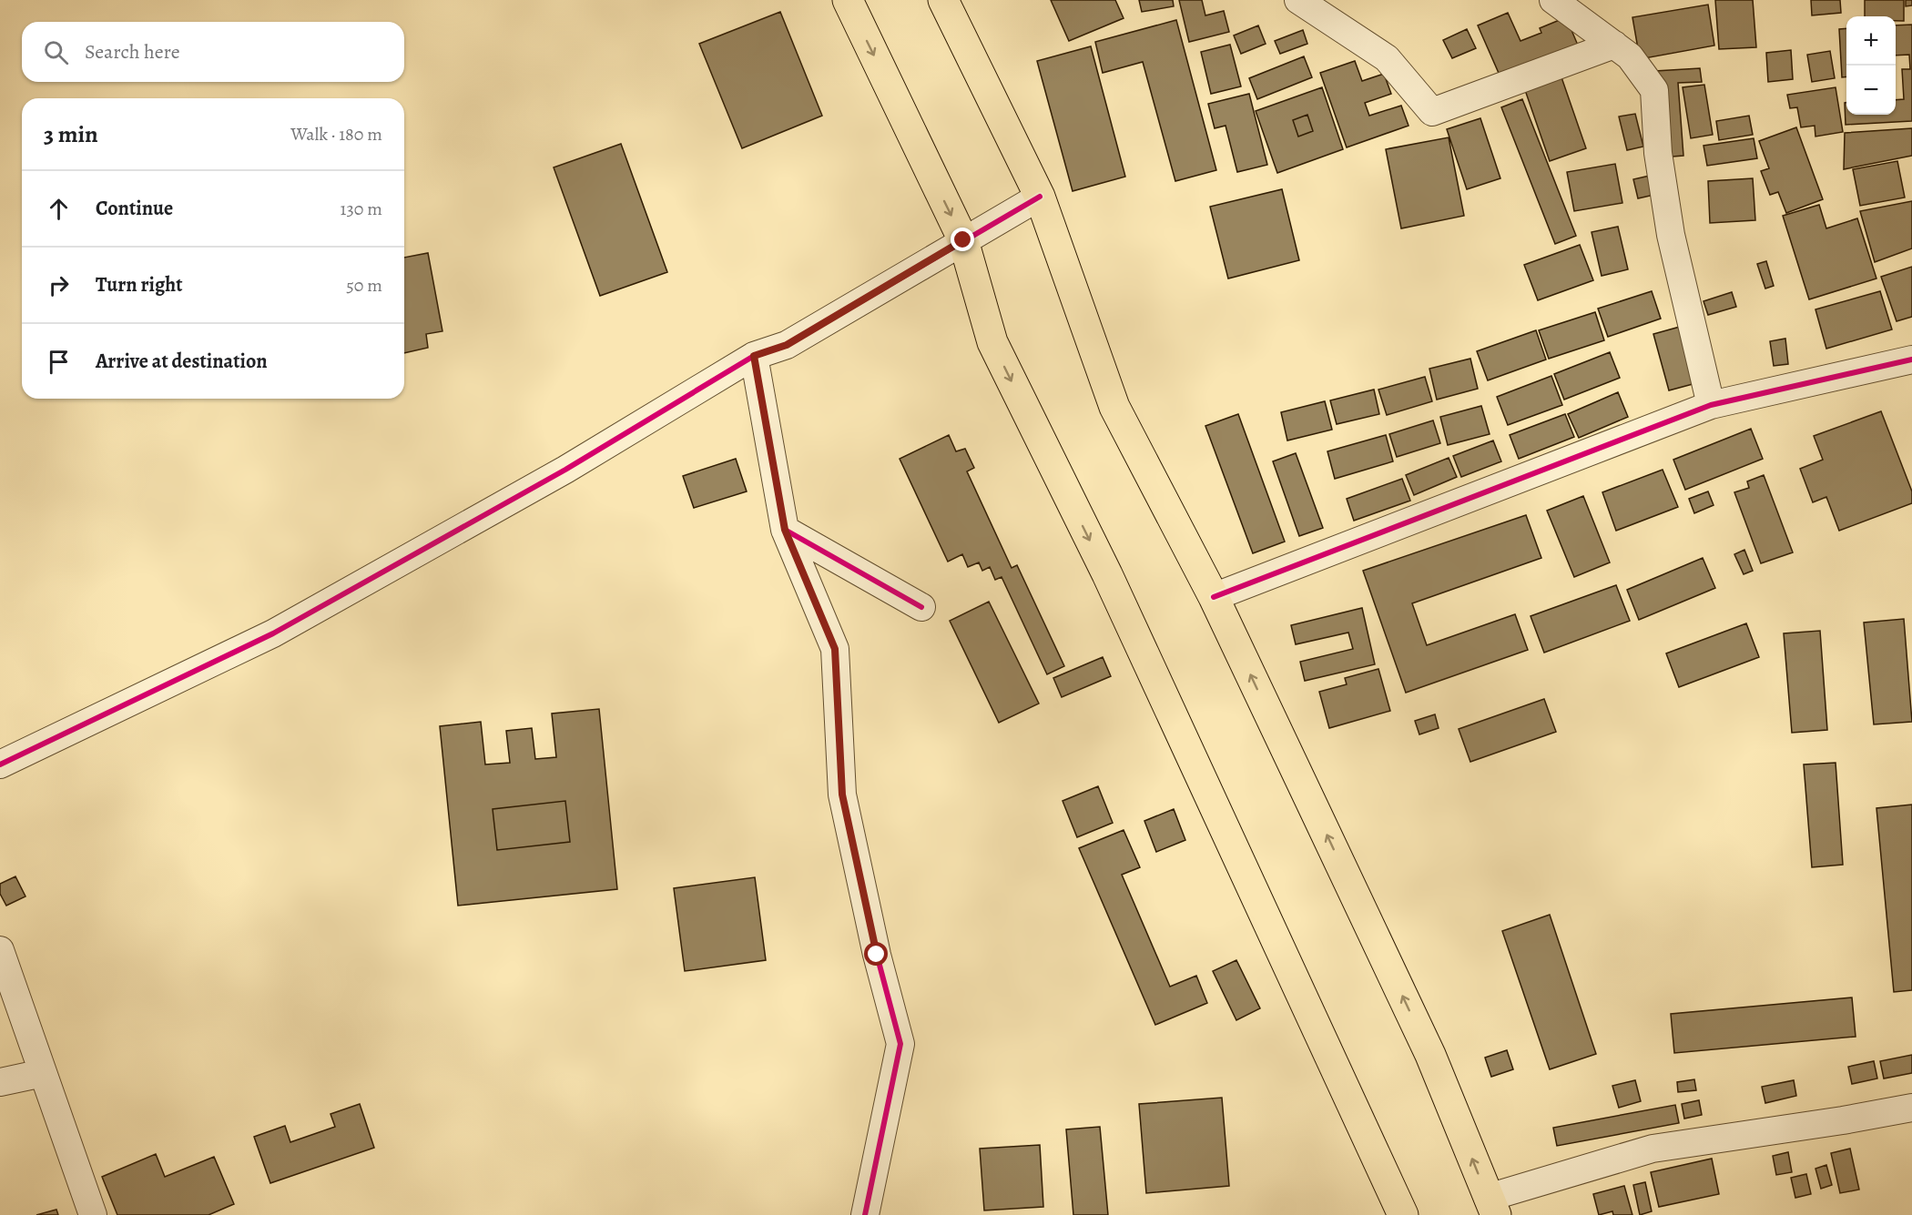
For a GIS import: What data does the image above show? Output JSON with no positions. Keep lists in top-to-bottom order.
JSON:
{
  "page": {
    "map_buttons": ["+", "−"],
    "search": "Search here",
    "heading": ["3 min", "Walk · 180 m"],
    "list": [
      ["Continue", "130 m"],
      ["Turn right", "50 m"],
      "Arrive at destination"
    ]
  }
}
